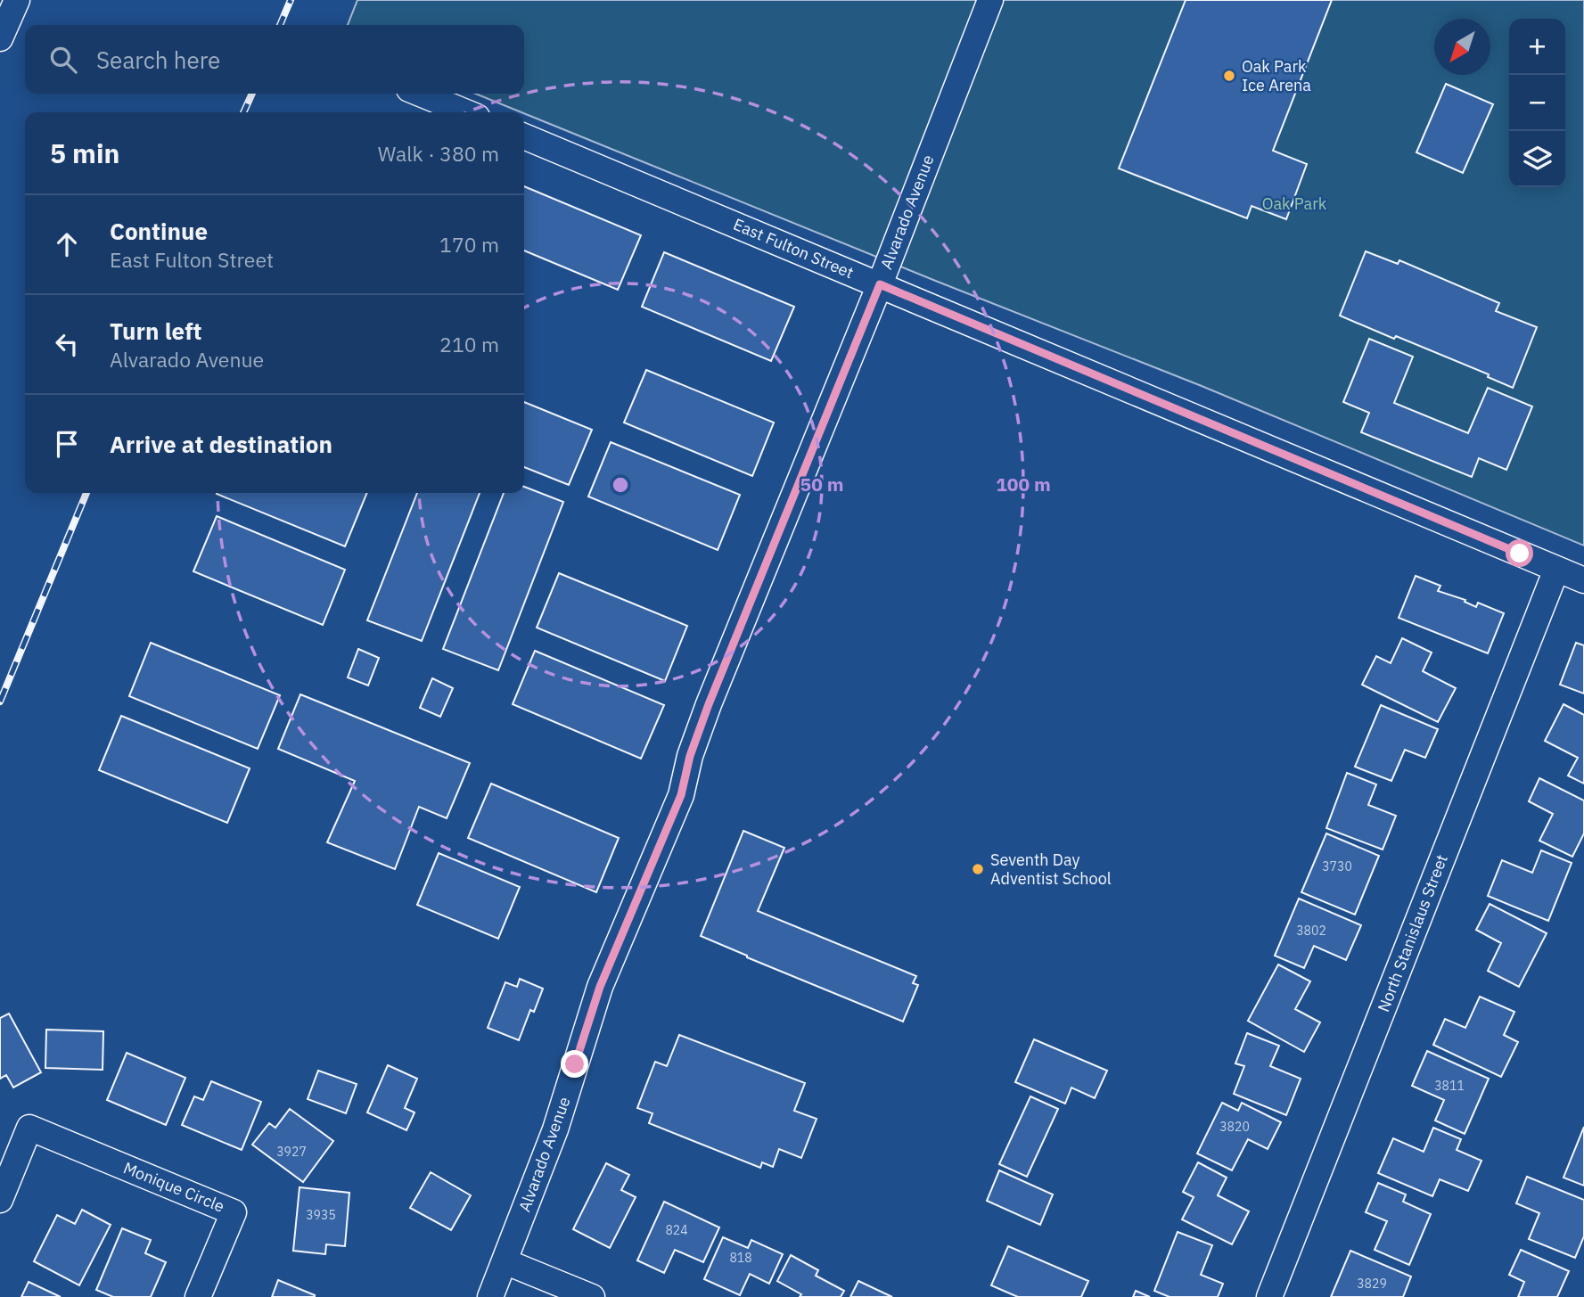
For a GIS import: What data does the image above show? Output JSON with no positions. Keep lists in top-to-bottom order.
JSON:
{
  "streets": {
    "street": [
      "Alvarado Avenue",
      "East Fulton Street",
      "North Stanislaus Street",
      "Monique Circle"
    ]
  },
  "crossings": [
    ["Alvarado Avenue", "East Fulton Street"],
    ["East Fulton Street", "North Stanislaus Street"]
  ],
  "parks": ["Oak Park"],
  "places": ["Oak Park Ice Arena", "Seventh Day Adventist School"],
  "house_numbers": [
    "3730",
    "3802",
    "3811",
    "3820",
    "3927",
    "3935",
    "824",
    "818",
    "3829"
  ],
  "north": "bottom left",
  "page": {
    "map_buttons": ["+", "−"],
    "search": "Search here",
    "heading": ["5 min", "Walk · 380 m"],
    "list": [
      ["Continue", "East Fulton Street", "170 m"],
      ["Turn left", "Alvarado Avenue", "210 m"],
      "Arrive at destination"
    ]
  },
  "rings": ["50 m", "100 m"]
}
